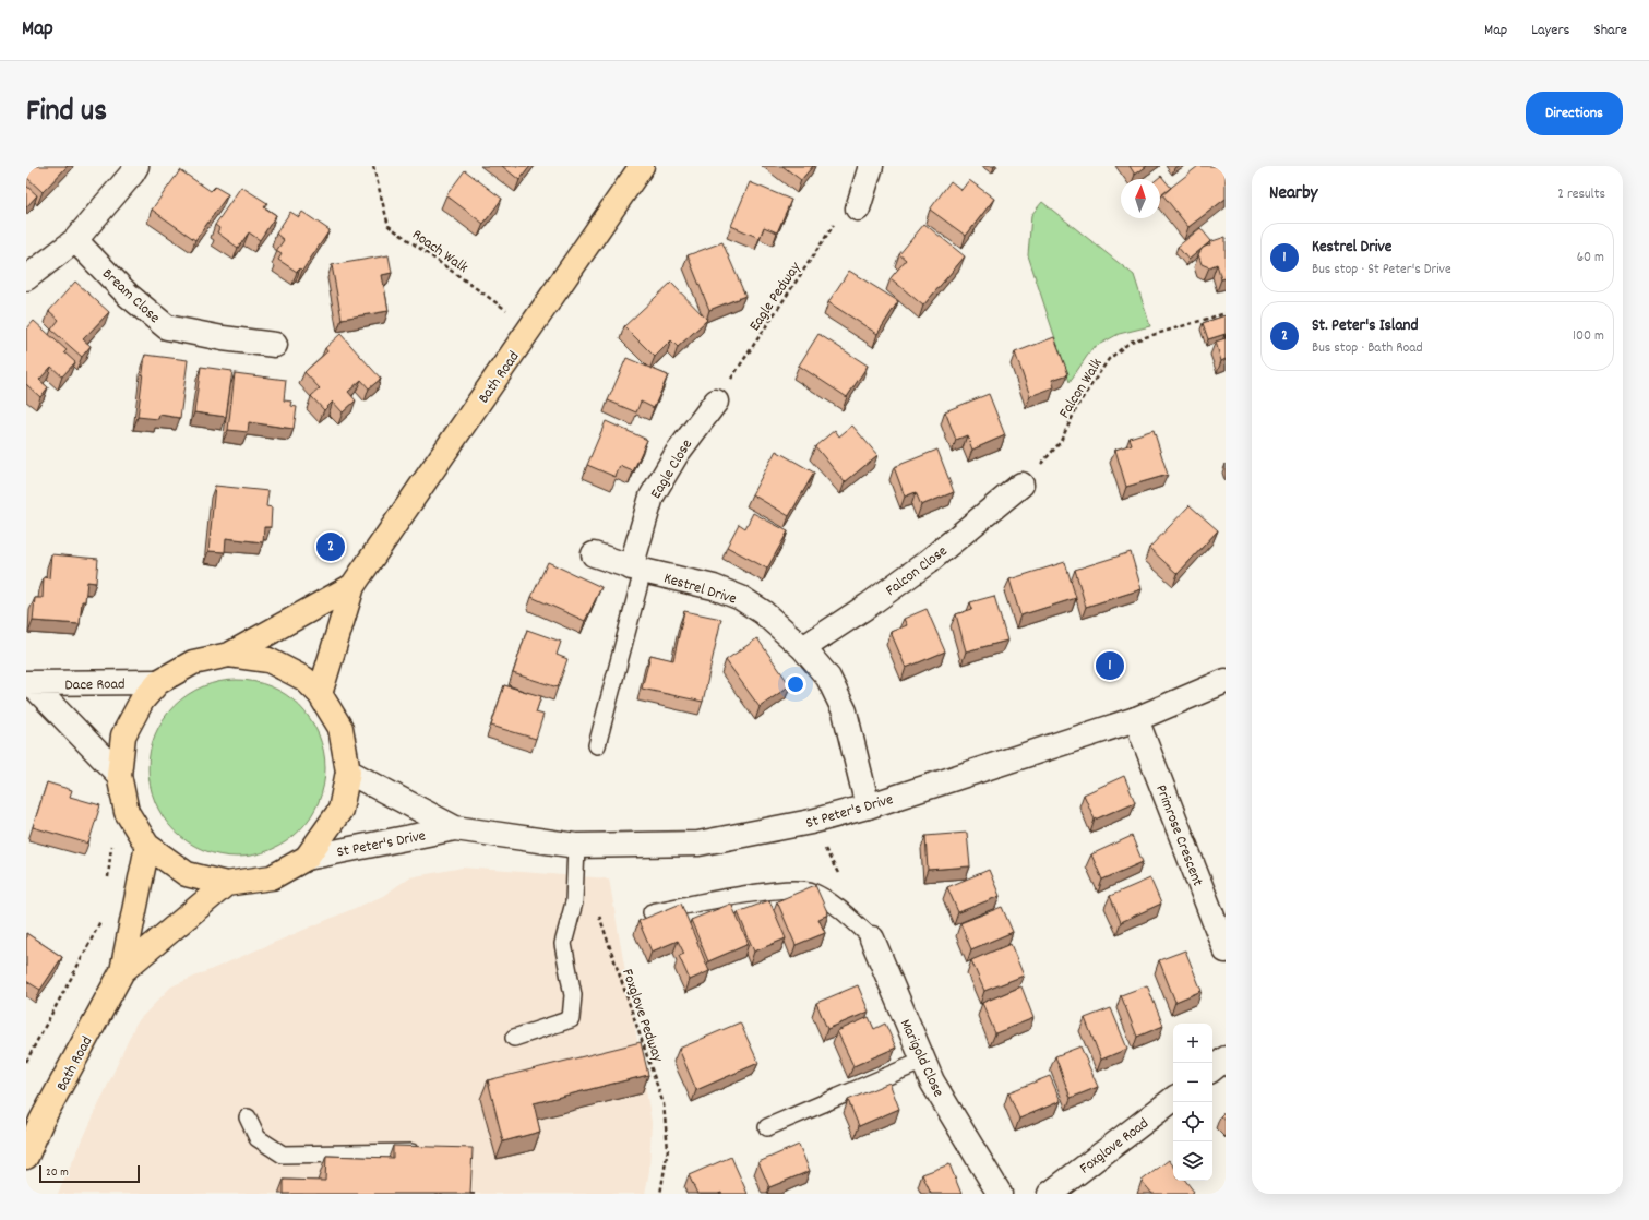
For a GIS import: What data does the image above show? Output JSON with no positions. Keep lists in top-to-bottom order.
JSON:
{
  "streets": {
    "main road": ["Bath Road"],
    "street": [
      "Bream Close",
      "Eagle Close",
      "Falcon Close",
      "Kestrel Drive",
      "Dace Road",
      "St Peter's Drive",
      "Primrose Crescent",
      "Marigold Close",
      "Foxglove Road"
    ],
    "path": [
      "Roach Walk",
      "Eagle Pedway",
      "Falcon Walk",
      "Foxglove Pedway"
    ]
  },
  "crossings": [
    ["Roach Walk", "Bath Road"],
    ["Eagle Pedway", "Eagle Close"],
    ["Bath Road", "Dace Road"],
    ["Bath Road", "St Peter's Drive"],
    ["Falcon Walk", "Falcon Close"],
    ["Eagle Close", "Kestrel Drive"],
    ["Falcon Close", "Kestrel Drive"],
    ["Kestrel Drive", "St Peter's Drive"],
    ["St Peter's Drive", "Primrose Crescent"]
  ],
  "scale_bar": "20 m",
  "north": "top",
  "page": {
    "header": "Map",
    "nav": ["Map", "Layers", "Share"],
    "title": "Find us",
    "buttons": "Directions",
    "heading": ["Nearby", "2 results"],
    "list": [
      {
        "mark": "1",
        "name": "Kestrel Drive",
        "note": "Bus stop · St Peter's Drive",
        "value": "60 m"
      },
      {
        "mark": "2",
        "name": "St. Peter's Island",
        "note": "Bus stop · Bath Road",
        "value": "100 m"
      }
    ],
    "pins": ["2", "1"],
    "map_buttons": ["+", "−"],
    "scale": "20 m"
  }
}
